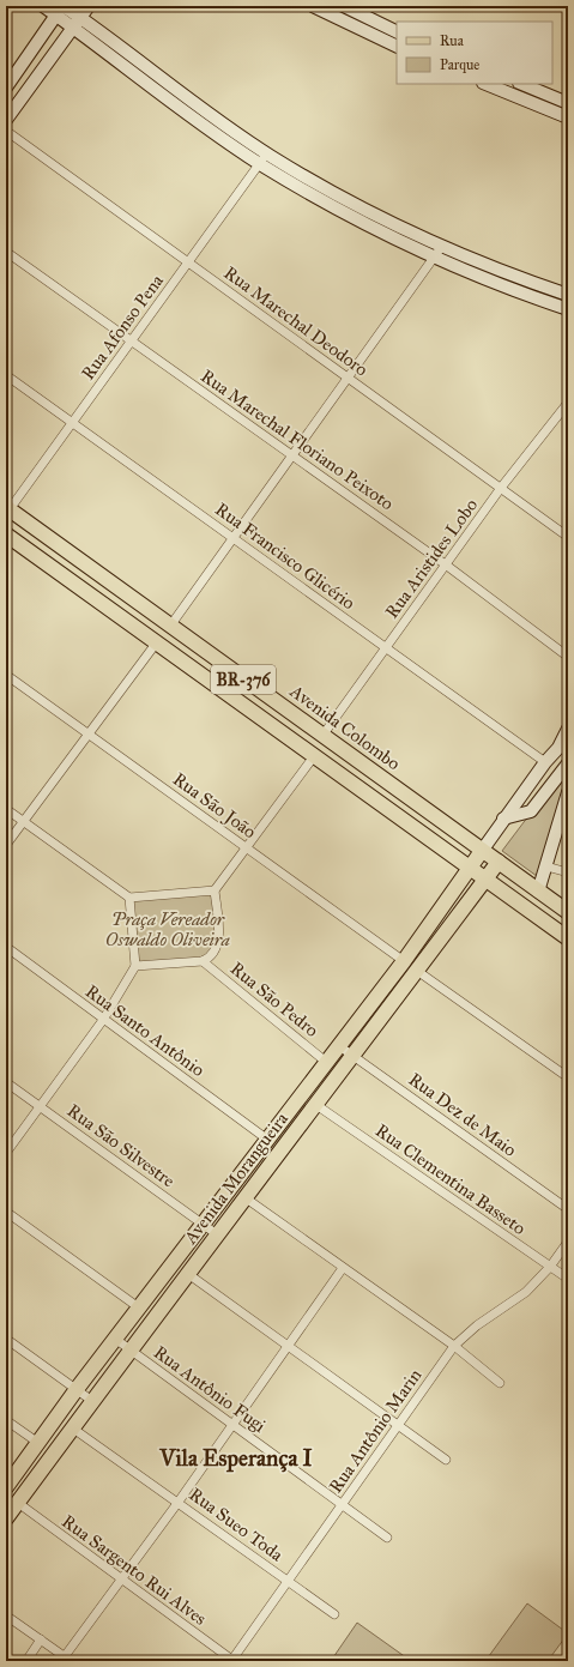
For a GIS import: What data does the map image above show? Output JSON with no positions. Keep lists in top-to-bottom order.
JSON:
{
  "streets": {
    "main road": ["BR-376", "Avenida Colombo", "Avenida Morangueira"],
    "street": [
      "Rua Marechal Deodoro",
      "Rua Afonso Pena",
      "Rua Marechal Floriano Peixoto",
      "Rua Francisco Glicério",
      "Rua Aristides Lobo",
      "Rua São João",
      "Rua São Pedro",
      "Rua Santo Antônio",
      "Rua Dez de Maio",
      "Rua São Silvestre",
      "Rua Clementina Basseto",
      "Rua Antônio Fugi",
      "Rua Antônio Marin",
      "Rua Sueo Toda",
      "Rua Sargento Rui Alves"
    ]
  },
  "crossings": [
    ["Rua Marechal Deodoro", "Rua Afonso Pena"],
    ["Rua Marechal Deodoro", "Rua Aristides Lobo"],
    ["Rua Afonso Pena", "Rua Marechal Floriano Peixoto"],
    ["Rua Afonso Pena", "Rua Francisco Glicério"],
    ["Rua Afonso Pena", "Avenida Colombo"],
    ["Rua Marechal Floriano Peixoto", "Rua Aristides Lobo"],
    ["Rua Francisco Glicério", "Rua Aristides Lobo"],
    ["Rua Aristides Lobo", "Avenida Colombo"],
    ["BR-376", "Avenida Morangueira"],
    ["Avenida Colombo", "Avenida Morangueira"],
    ["Rua São João", "Avenida Morangueira"],
    ["Rua São Pedro", "Avenida Morangueira"],
    ["Rua Santo Antônio", "Avenida Morangueira"],
    ["Rua Dez de Maio", "Avenida Morangueira"],
    ["Rua São Silvestre", "Avenida Morangueira"],
    ["Avenida Morangueira", "Rua Clementina Basseto"],
    ["Avenida Morangueira", "Rua Antônio Fugi"],
    ["Avenida Morangueira", "Rua Sueo Toda"],
    ["Avenida Morangueira", "Rua Sargento Rui Alves"],
    ["Rua Clementina Basseto", "Rua Antônio Marin"],
    ["Rua Antônio Fugi", "Rua Antônio Marin"],
    ["Rua Antônio Marin", "Rua Sueo Toda"],
    ["Rua Antônio Marin", "Rua Sargento Rui Alves"]
  ],
  "districts": ["Vila Esperança I"],
  "parks": ["Praça Vereador Oswaldo Oliveira"],
  "legend": ["Rua", "Parque"]
}
